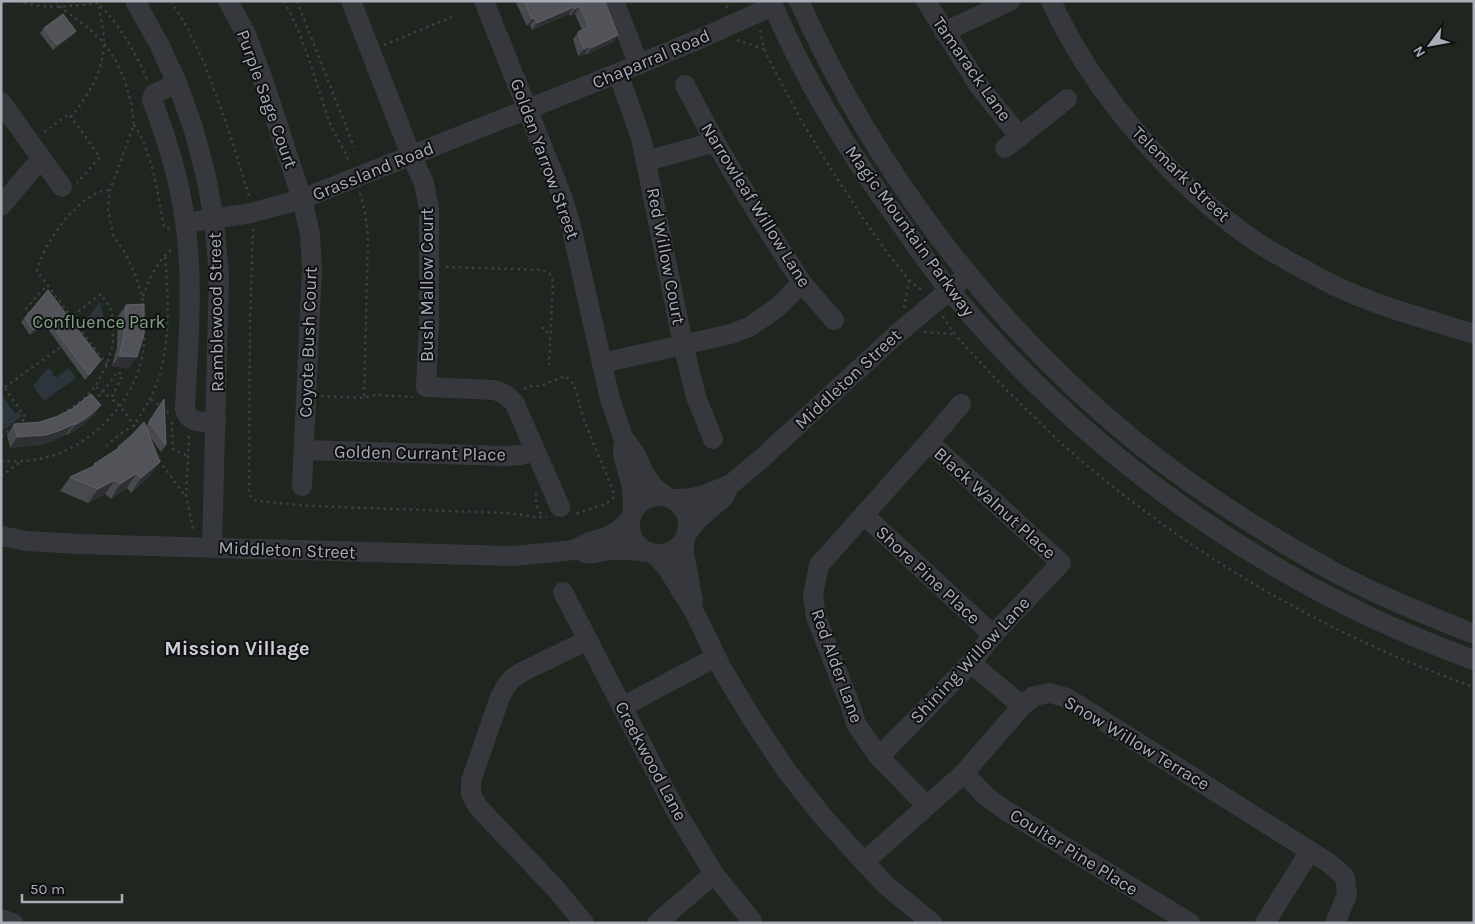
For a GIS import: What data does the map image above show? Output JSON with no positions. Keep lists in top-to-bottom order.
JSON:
{
  "streets": {
    "street": [
      "Chaparral Road",
      "Tamarack Lane",
      "Purple Sage Court",
      "Golden Yarrow Street",
      "Grassland Road",
      "Telemark Street",
      "Narrowleaf Willow Lane",
      "Magic Mountain Parkway",
      "Red Willow Court",
      "Bush Mallow Court",
      "Ramblewood Street",
      "Coyote Bush Court",
      "Middleton Street",
      "Golden Currant Place",
      "Black Walnut Place",
      "Shore Pine Place",
      "Shining Willow Lane",
      "Red Alder Lane",
      "Snow Willow Terrace",
      "Creekwood Lane",
      "Coulter Pine Place"
    ]
  },
  "crossings": [
    ["Chaparral Road", "Golden Yarrow Street"],
    ["Chaparral Road", "Grassland Road"],
    ["Chaparral Road", "Magic Mountain Parkway"],
    ["Chaparral Road", "Red Willow Court"],
    ["Purple Sage Court", "Grassland Road"],
    ["Purple Sage Court", "Coyote Bush Court"],
    ["Golden Yarrow Street", "Grassland Road"],
    ["Golden Yarrow Street", "Middleton Street"],
    ["Grassland Road", "Bush Mallow Court"],
    ["Grassland Road", "Ramblewood Street"],
    ["Grassland Road", "Coyote Bush Court"],
    ["Magic Mountain Parkway", "Middleton Street"],
    ["Ramblewood Street", "Middleton Street"],
    ["Coyote Bush Court", "Golden Currant Place"],
    ["Black Walnut Place", "Shining Willow Lane"],
    ["Black Walnut Place", "Red Alder Lane"],
    ["Shore Pine Place", "Shining Willow Lane"],
    ["Shore Pine Place", "Red Alder Lane"],
    ["Shining Willow Lane", "Red Alder Lane"],
    ["Red Alder Lane", "Snow Willow Terrace"],
    ["Snow Willow Terrace", "Coulter Pine Place"]
  ],
  "districts": ["Mission Village"],
  "parks": ["Confluence Park"],
  "scale_bar": "50 m",
  "north": "bottom left"
}
